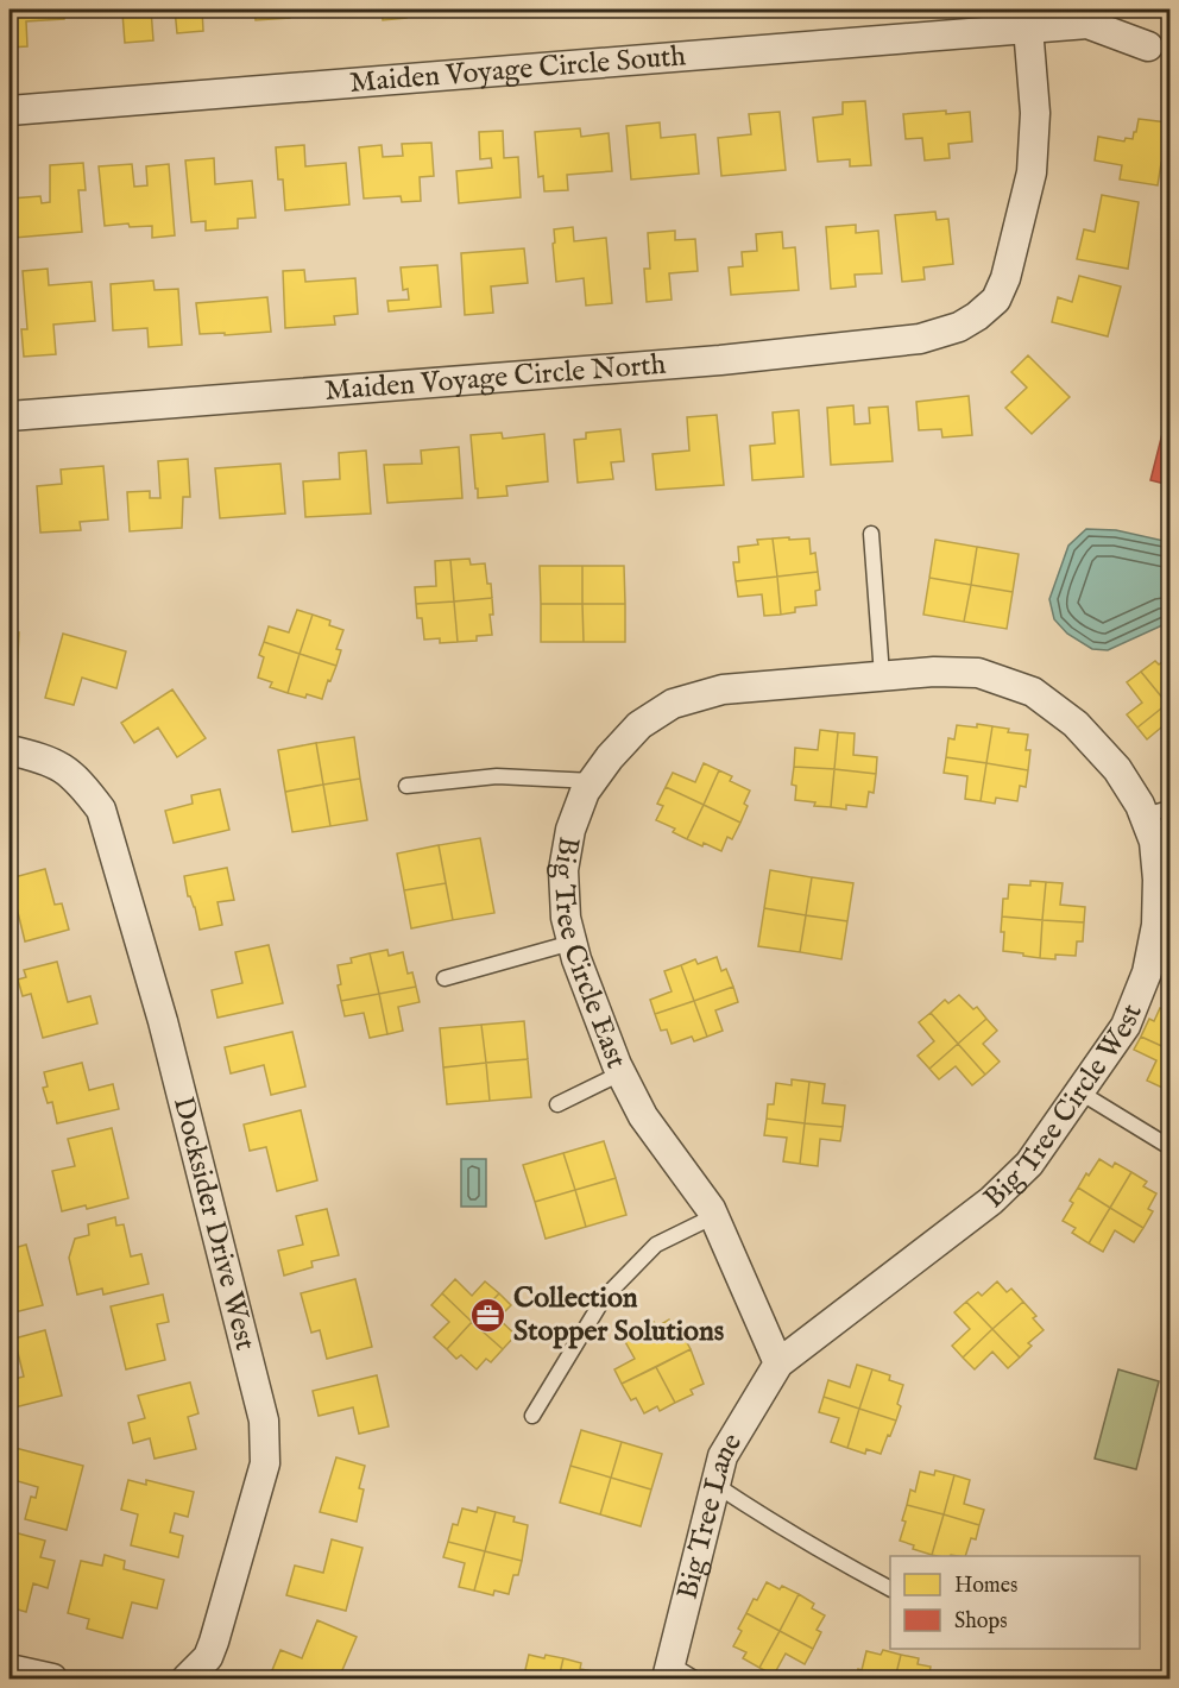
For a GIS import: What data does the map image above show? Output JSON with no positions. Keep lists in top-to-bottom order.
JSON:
{
  "streets": {
    "street": [
      "Maiden Voyage Circle South",
      "Maiden Voyage Circle North",
      "Big Tree Circle East",
      "Big Tree Circle West",
      "Docksider Drive West",
      "Big Tree Lane"
    ]
  },
  "crossings": [
    ["Maiden Voyage Circle South", "Maiden Voyage Circle North"],
    ["Big Tree Circle East", "Big Tree Circle West"],
    ["Big Tree Circle East", "Big Tree Lane"],
    ["Big Tree Circle West", "Big Tree Lane"]
  ],
  "places": {
    "office": ["Collection Stopper Solutions"]
  },
  "legend": ["Homes", "Shops"]
}
